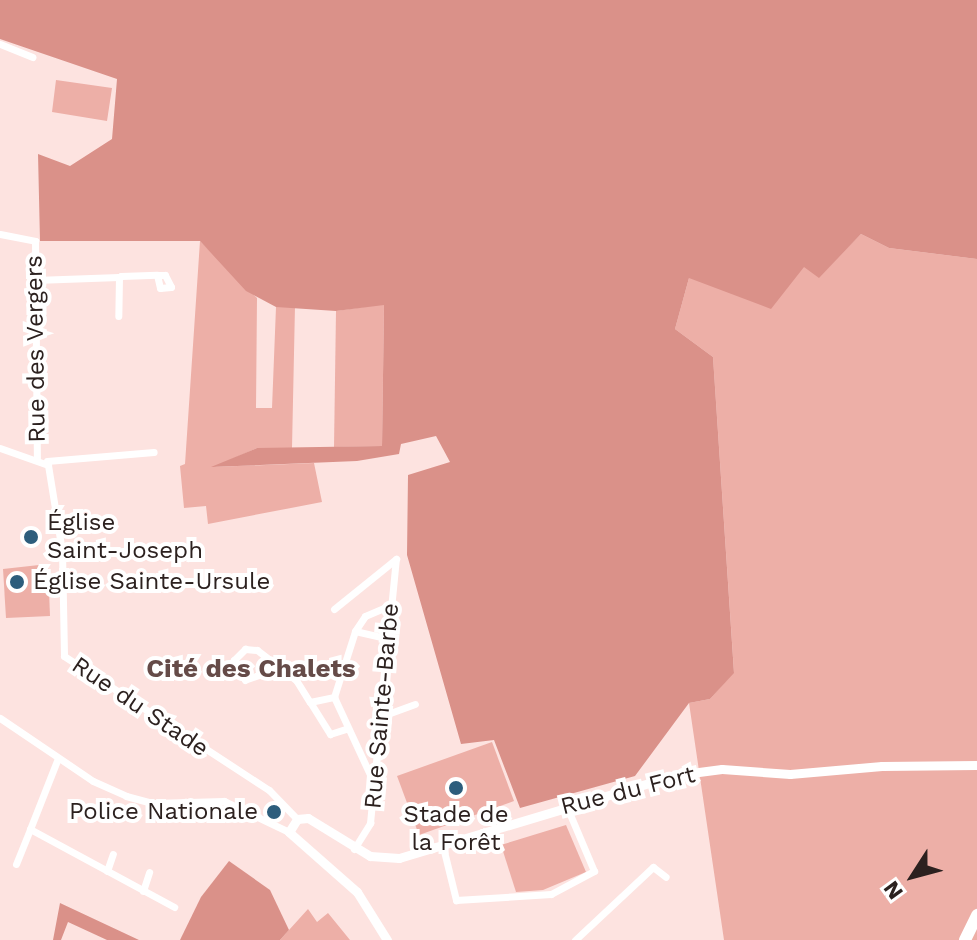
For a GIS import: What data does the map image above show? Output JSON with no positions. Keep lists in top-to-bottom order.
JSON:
{
  "streets": {
    "street": [
      "Rue des Vergers",
      "Rue Sainte-Barbe",
      "Rue du Stade",
      "Rue du Fort"
    ]
  },
  "crossings": [
    ["Rue Sainte-Barbe", "Rue du Fort"],
    ["Rue du Stade", "Rue du Fort"]
  ],
  "districts": ["Cité des Chalets"],
  "places": [
    "Église Saint-Joseph",
    "Église Sainte-Ursule",
    "Stade de la Forêt",
    "Police Nationale"
  ],
  "north": "bottom left"
}
